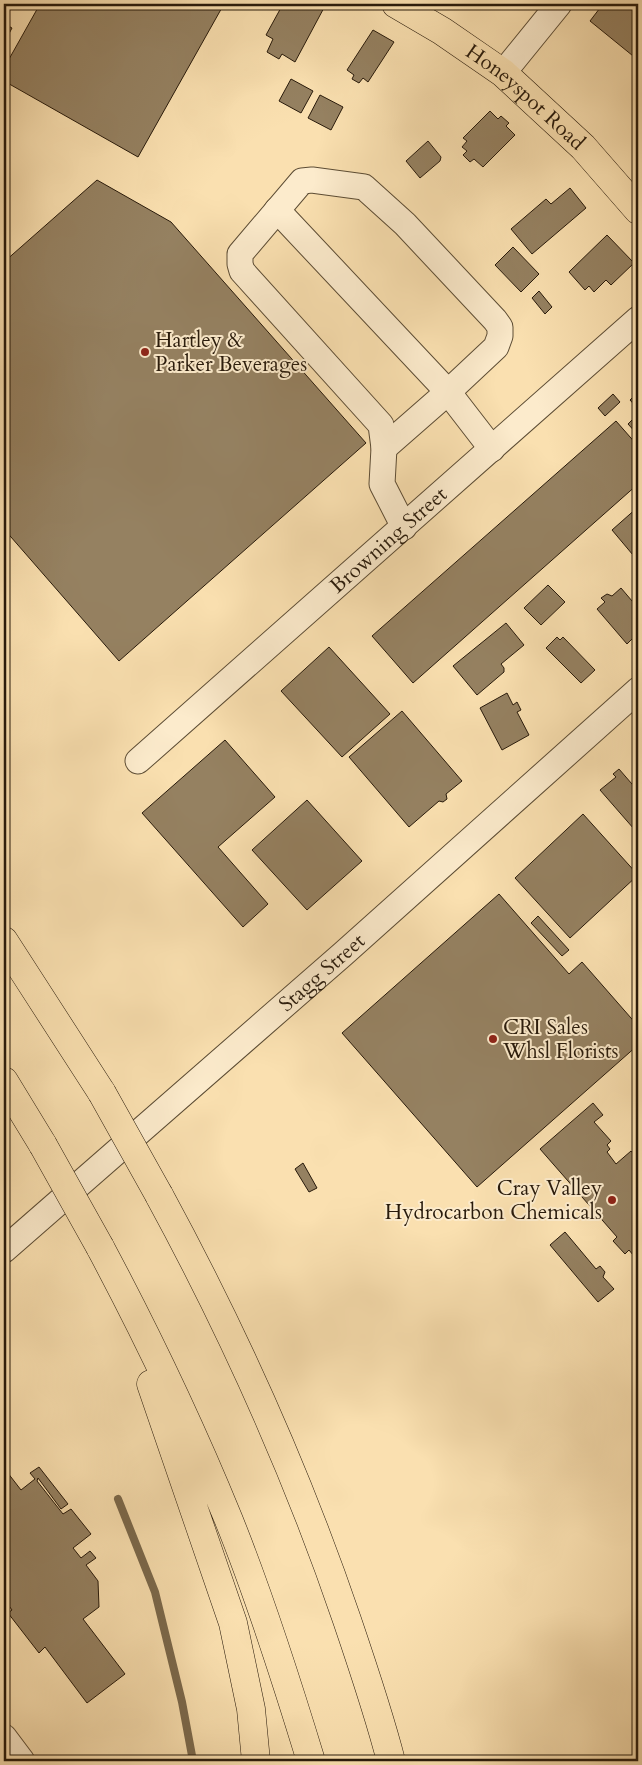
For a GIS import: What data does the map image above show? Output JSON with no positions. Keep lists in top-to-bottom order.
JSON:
{
  "streets": {
    "main road": ["Honeyspot Road"],
    "street": ["Browning Street", "Stagg Street"]
  },
  "places": ["Hartley & Parker Beverages", "CRI Sales Whsl Florists", "Cray Valley Hydrocarbon Chemicals"]
}
